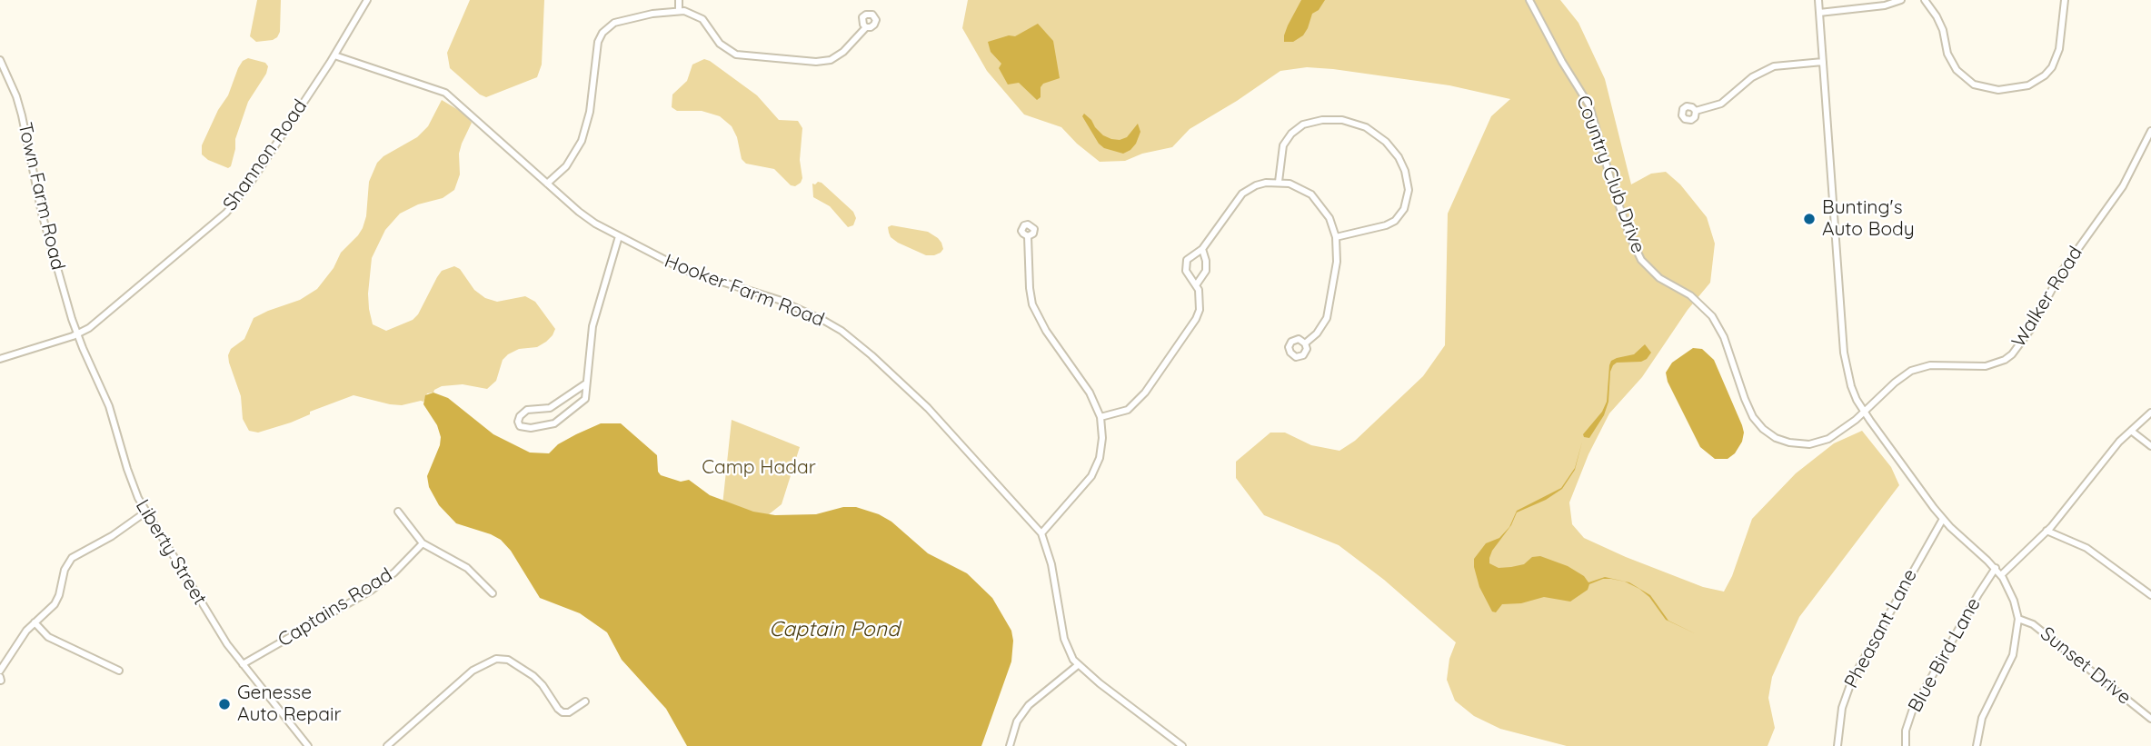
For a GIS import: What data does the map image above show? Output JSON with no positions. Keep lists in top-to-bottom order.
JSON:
{
  "streets": {
    "street": [
      "Shannon Road",
      "Country Club Drive",
      "Town Farm Road",
      "Hooker Farm Road",
      "Walker Road",
      "Liberty Street",
      "Captains Road",
      "Pheasant Lane",
      "Blue Bird Lane",
      "Sunset Drive"
    ]
  },
  "crossings": [
    ["Shannon Road", "Town Farm Road"],
    ["Shannon Road", "Hooker Farm Road"],
    ["Shannon Road", "Liberty Street"],
    ["Country Club Drive", "Walker Road"],
    ["Town Farm Road", "Liberty Street"],
    ["Liberty Street", "Captains Road"]
  ],
  "water": ["Captain Pond"],
  "parks": ["Camp Hadar"],
  "places": ["Bunting's Auto Body", "Genesse Auto Repair"]
}
